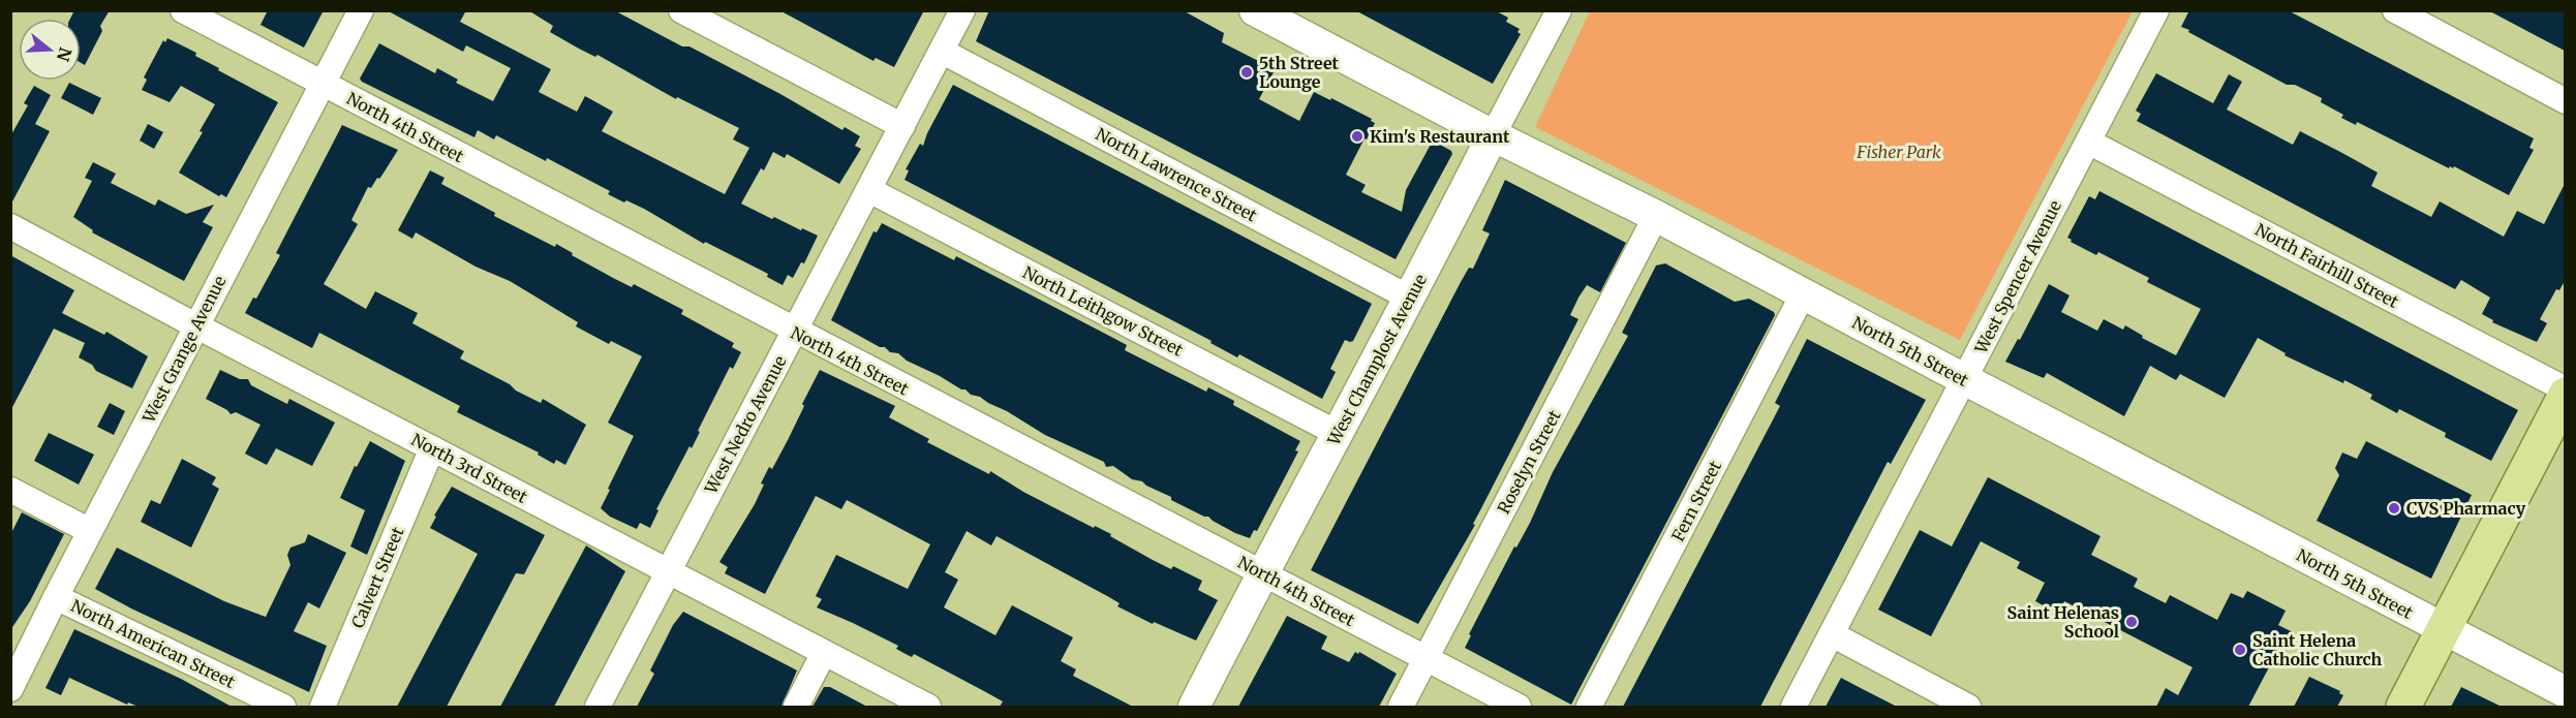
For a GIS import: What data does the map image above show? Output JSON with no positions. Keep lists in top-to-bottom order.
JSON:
{
  "streets": {
    "street": [
      "North 4th Street",
      "North Lawrence Street",
      "North Fairhill Street",
      "West Spencer Avenue",
      "North Leithgow Street",
      "West Grange Avenue",
      "North 5th Street",
      "West Champlost Avenue",
      "West Nedro Avenue",
      "Roselyn Street",
      "North 3rd Street",
      "Fern Street",
      "Calvert Street",
      "North American Street"
    ]
  },
  "crossings": [
    ["North 4th Street", "West Grange Avenue"],
    ["North 4th Street", "West Champlost Avenue"],
    ["North 4th Street", "West Nedro Avenue"],
    ["North 4th Street", "Roselyn Street"],
    ["North Lawrence Street", "West Champlost Avenue"],
    ["North Lawrence Street", "West Nedro Avenue"],
    ["North Fairhill Street", "West Spencer Avenue"],
    ["West Spencer Avenue", "North 5th Street"],
    ["North Leithgow Street", "West Champlost Avenue"],
    ["North Leithgow Street", "West Nedro Avenue"],
    ["West Grange Avenue", "North 3rd Street"],
    ["West Grange Avenue", "North American Street"],
    ["North 5th Street", "West Champlost Avenue"],
    ["North 5th Street", "Roselyn Street"],
    ["North 5th Street", "Fern Street"],
    ["West Nedro Avenue", "North 3rd Street"],
    ["North 3rd Street", "Calvert Street"]
  ],
  "parks": ["Fisher Park"],
  "places": [
    "5th Street Lounge",
    "Kim's Restaurant",
    "CVS Pharmacy",
    "Saint Helenas School",
    "Saint Helena Catholic Church"
  ],
  "north": "right"
}
